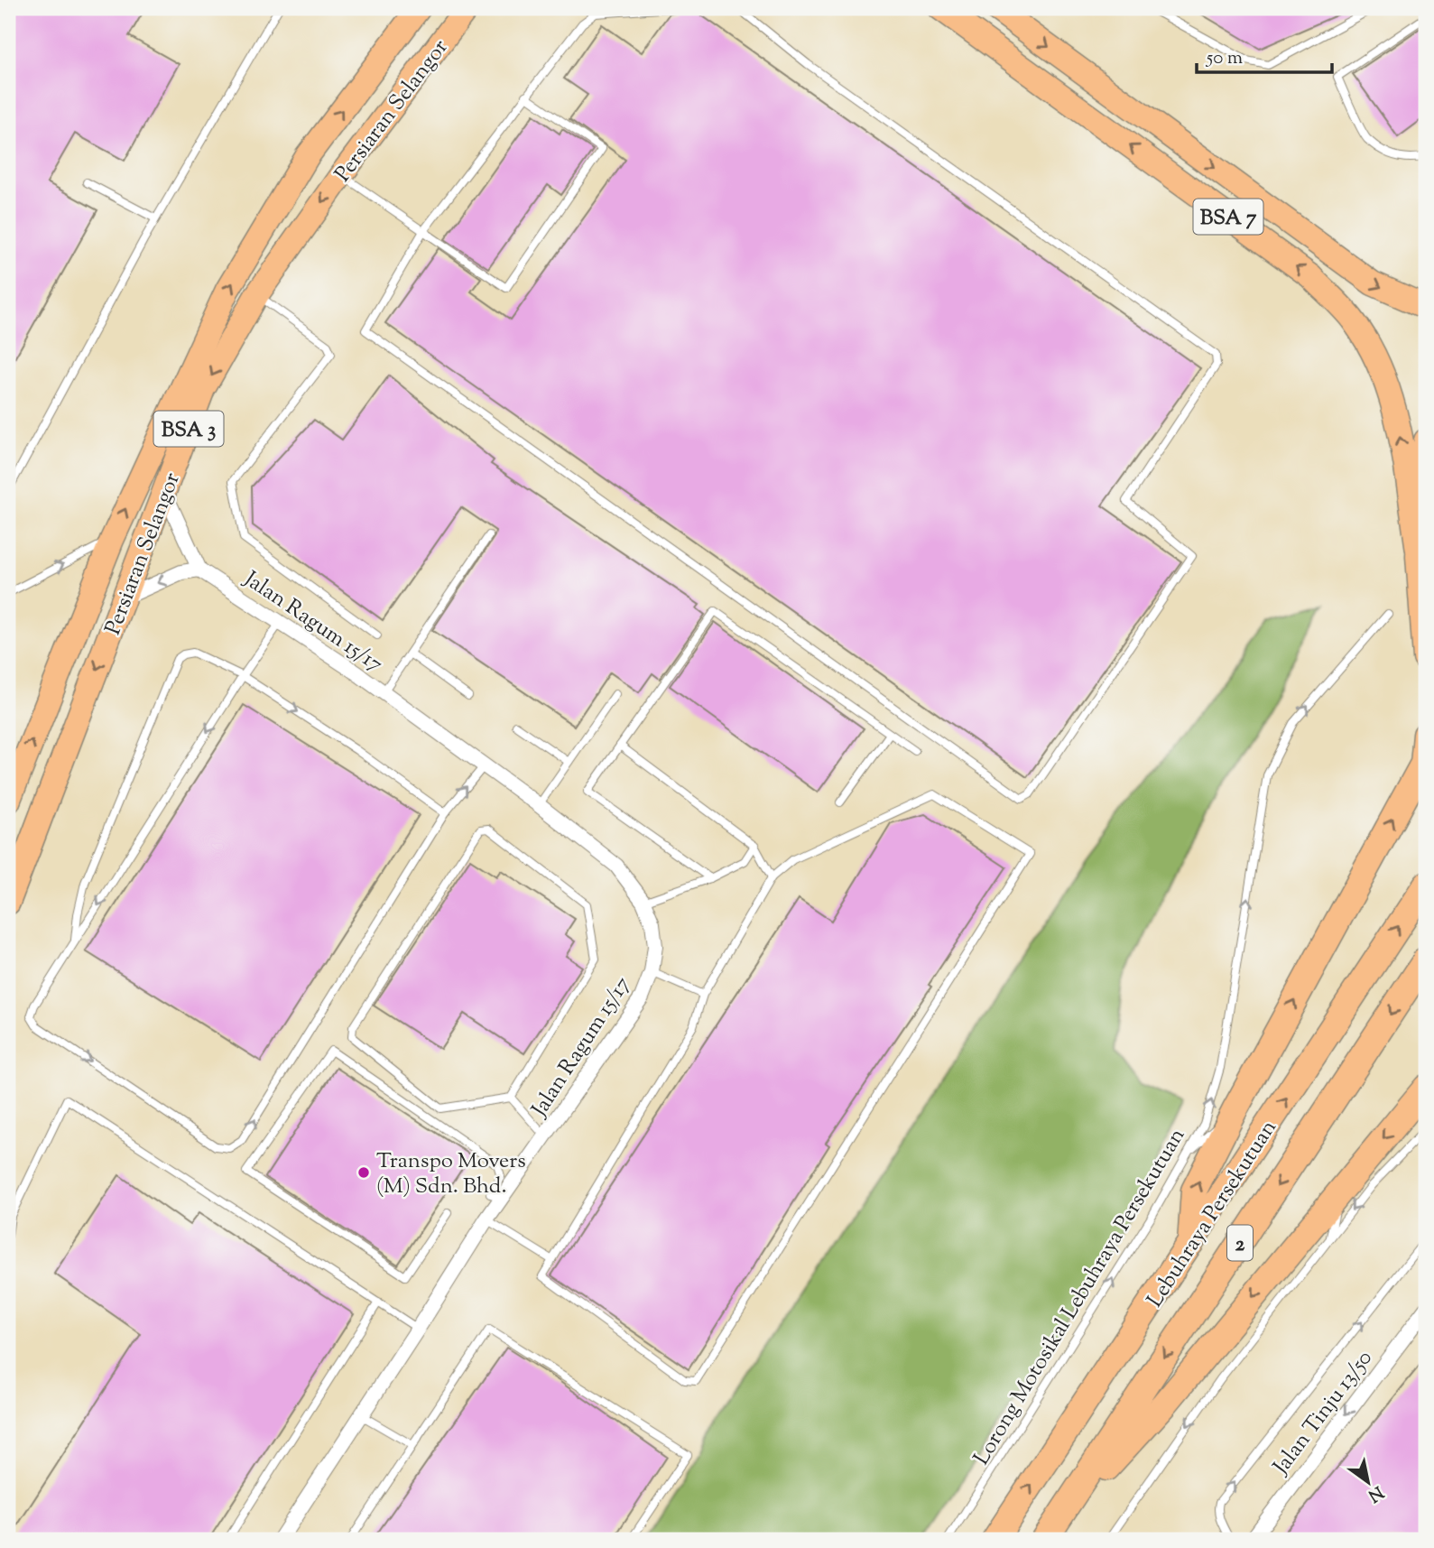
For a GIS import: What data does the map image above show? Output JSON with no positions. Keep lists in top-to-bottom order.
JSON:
{
  "streets": {
    "highway": ["Lebuhraya Persekutuan", "2"],
    "main road": ["Persiaran Selangor", "BSA 7", "BSA 3"],
    "street": ["Jalan Ragum 15/17", "Jalan Tinju 13/50"],
    "lane": ["Lorong Motosikal Lebuhraya Persekutuan"]
  },
  "one_way": ["Lorong Motosikal Lebuhraya Persekutuan", "Jalan Tinju 13/50"],
  "places": ["Transpo Movers (M) Sdn. Bhd."],
  "scale_bar": "50 m",
  "north": "bottom right"
}
